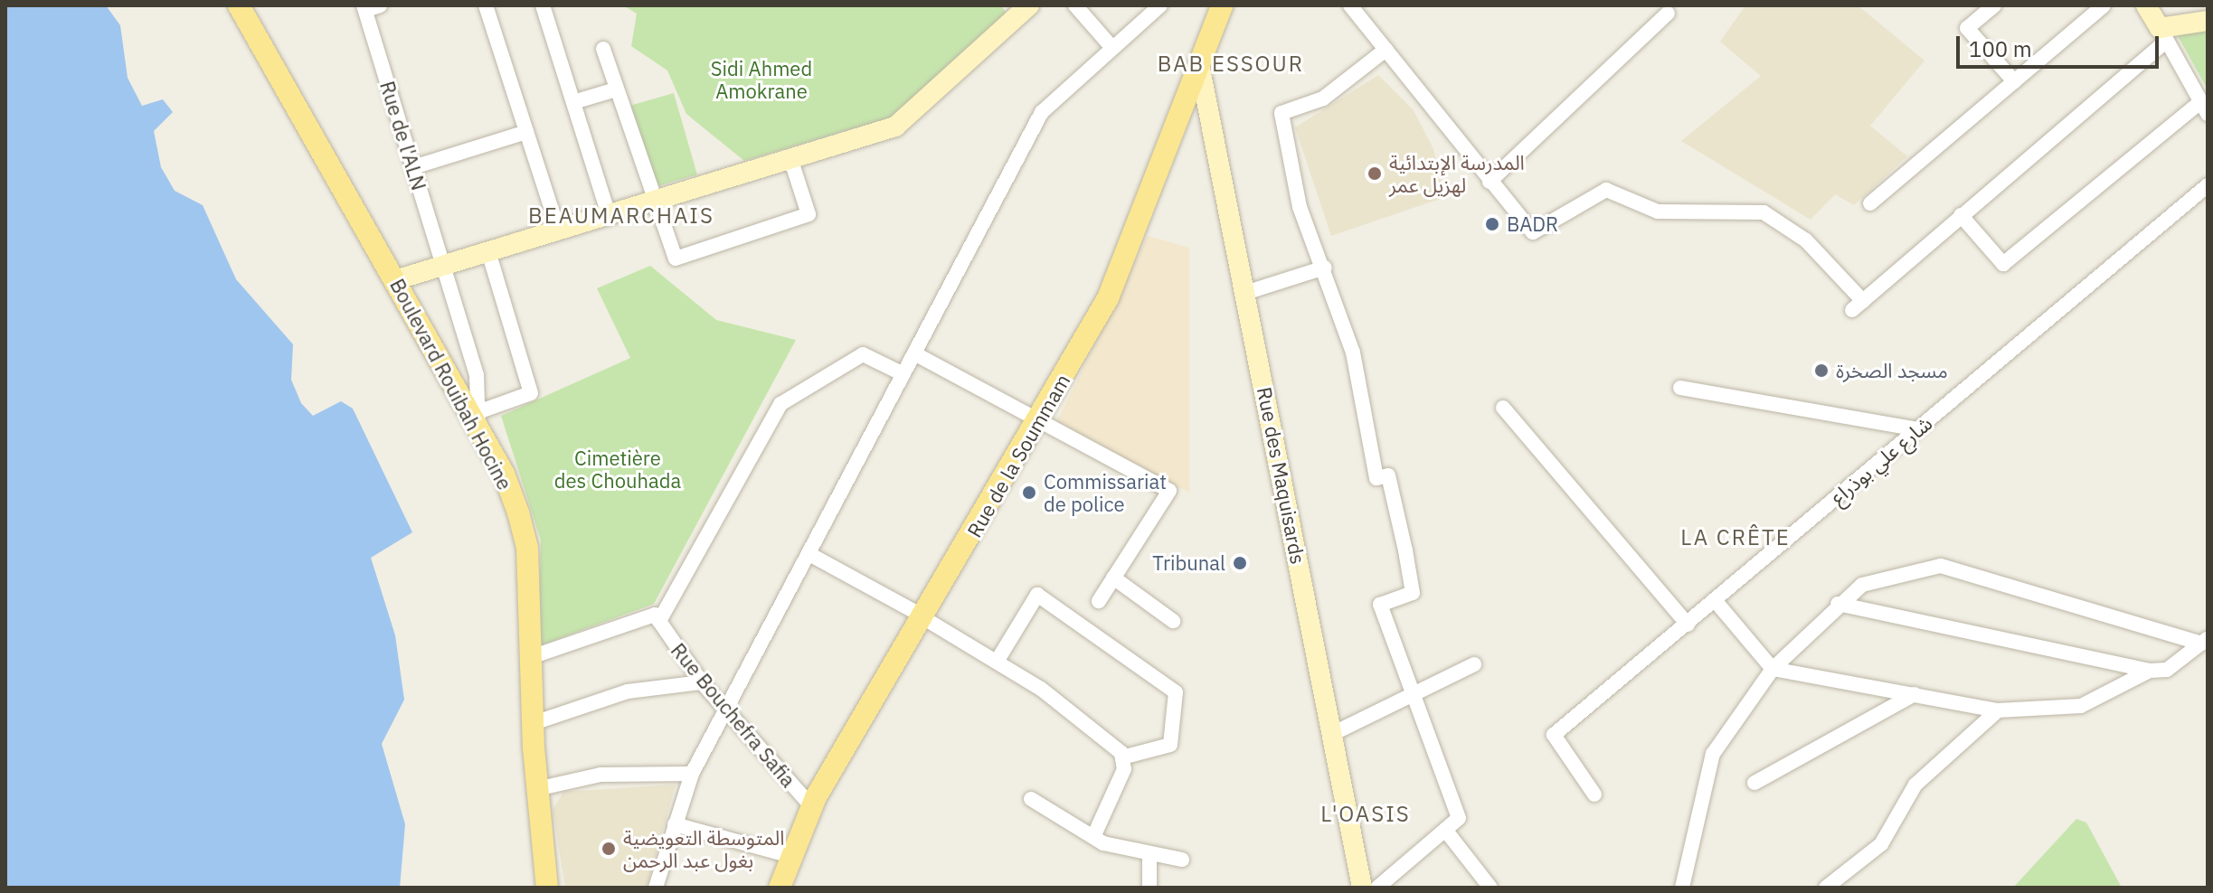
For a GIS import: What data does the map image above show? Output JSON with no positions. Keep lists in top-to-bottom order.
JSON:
{
  "streets": {
    "main road": ["Boulevard Rouibah Hocine", "Rue de la Soummam", "Rue des Maquisards"],
    "street": ["Rue de l'ALN", "شارع علي بوذراع", "Rue Bouchefra Safia"]
  },
  "crossings": [
    ["Rue de l'ALN", "Boulevard Rouibah Hocine"],
    ["Rue de la Soummam", "Rue des Maquisards"],
    ["Rue de la Soummam", "Rue Bouchefra Safia"]
  ],
  "districts": [
    "BAB ESSOUR",
    "BEAUMARCHAIS",
    "LA CRÊTE",
    "L'OASIS"
  ],
  "parks": ["Sidi Ahmed Amokrane", "Cimetière des Chouhada"],
  "places": [
    "المدرسة الإبتدائية لهزيل عمر",
    "BADR",
    "مسجد الصخرة",
    "Commissariat de police",
    "Tribunal",
    "المتوسطة التعويضية بغول عبد الرحمن"
  ],
  "scale_bar": "100 m"
}
